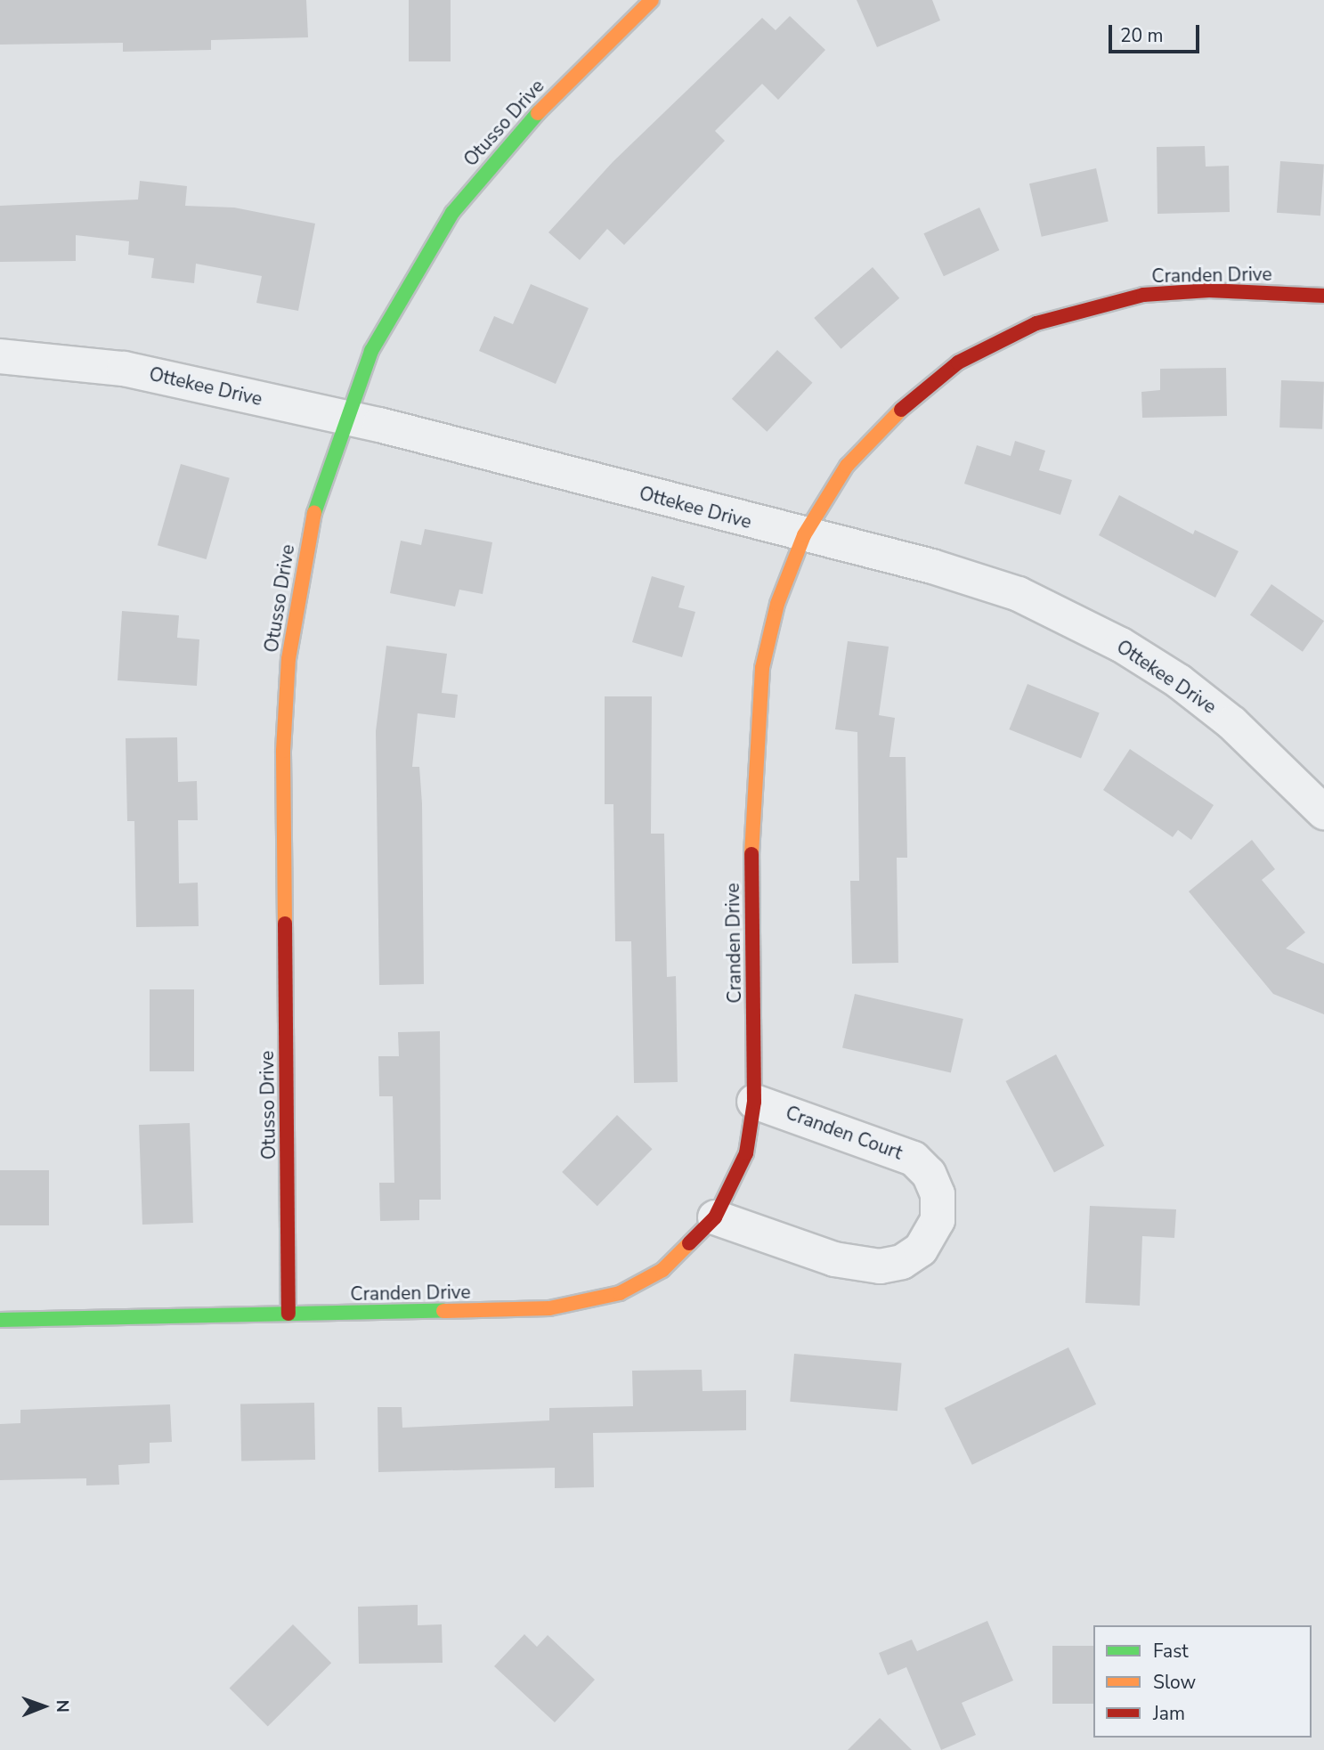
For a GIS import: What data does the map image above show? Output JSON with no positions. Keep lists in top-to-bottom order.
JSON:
{
  "streets": {
    "street": [
      "Otusso Drive",
      "Cranden Drive",
      "Ottekee Drive",
      "Cranden Court"
    ]
  },
  "crossings": [
    ["Otusso Drive", "Cranden Drive"],
    ["Otusso Drive", "Ottekee Drive"],
    ["Cranden Drive", "Ottekee Drive"],
    ["Cranden Drive", "Cranden Court"]
  ],
  "legend": ["Fast", "Slow", "Jam"],
  "scale_bar": "20 m",
  "north": "right"
}
